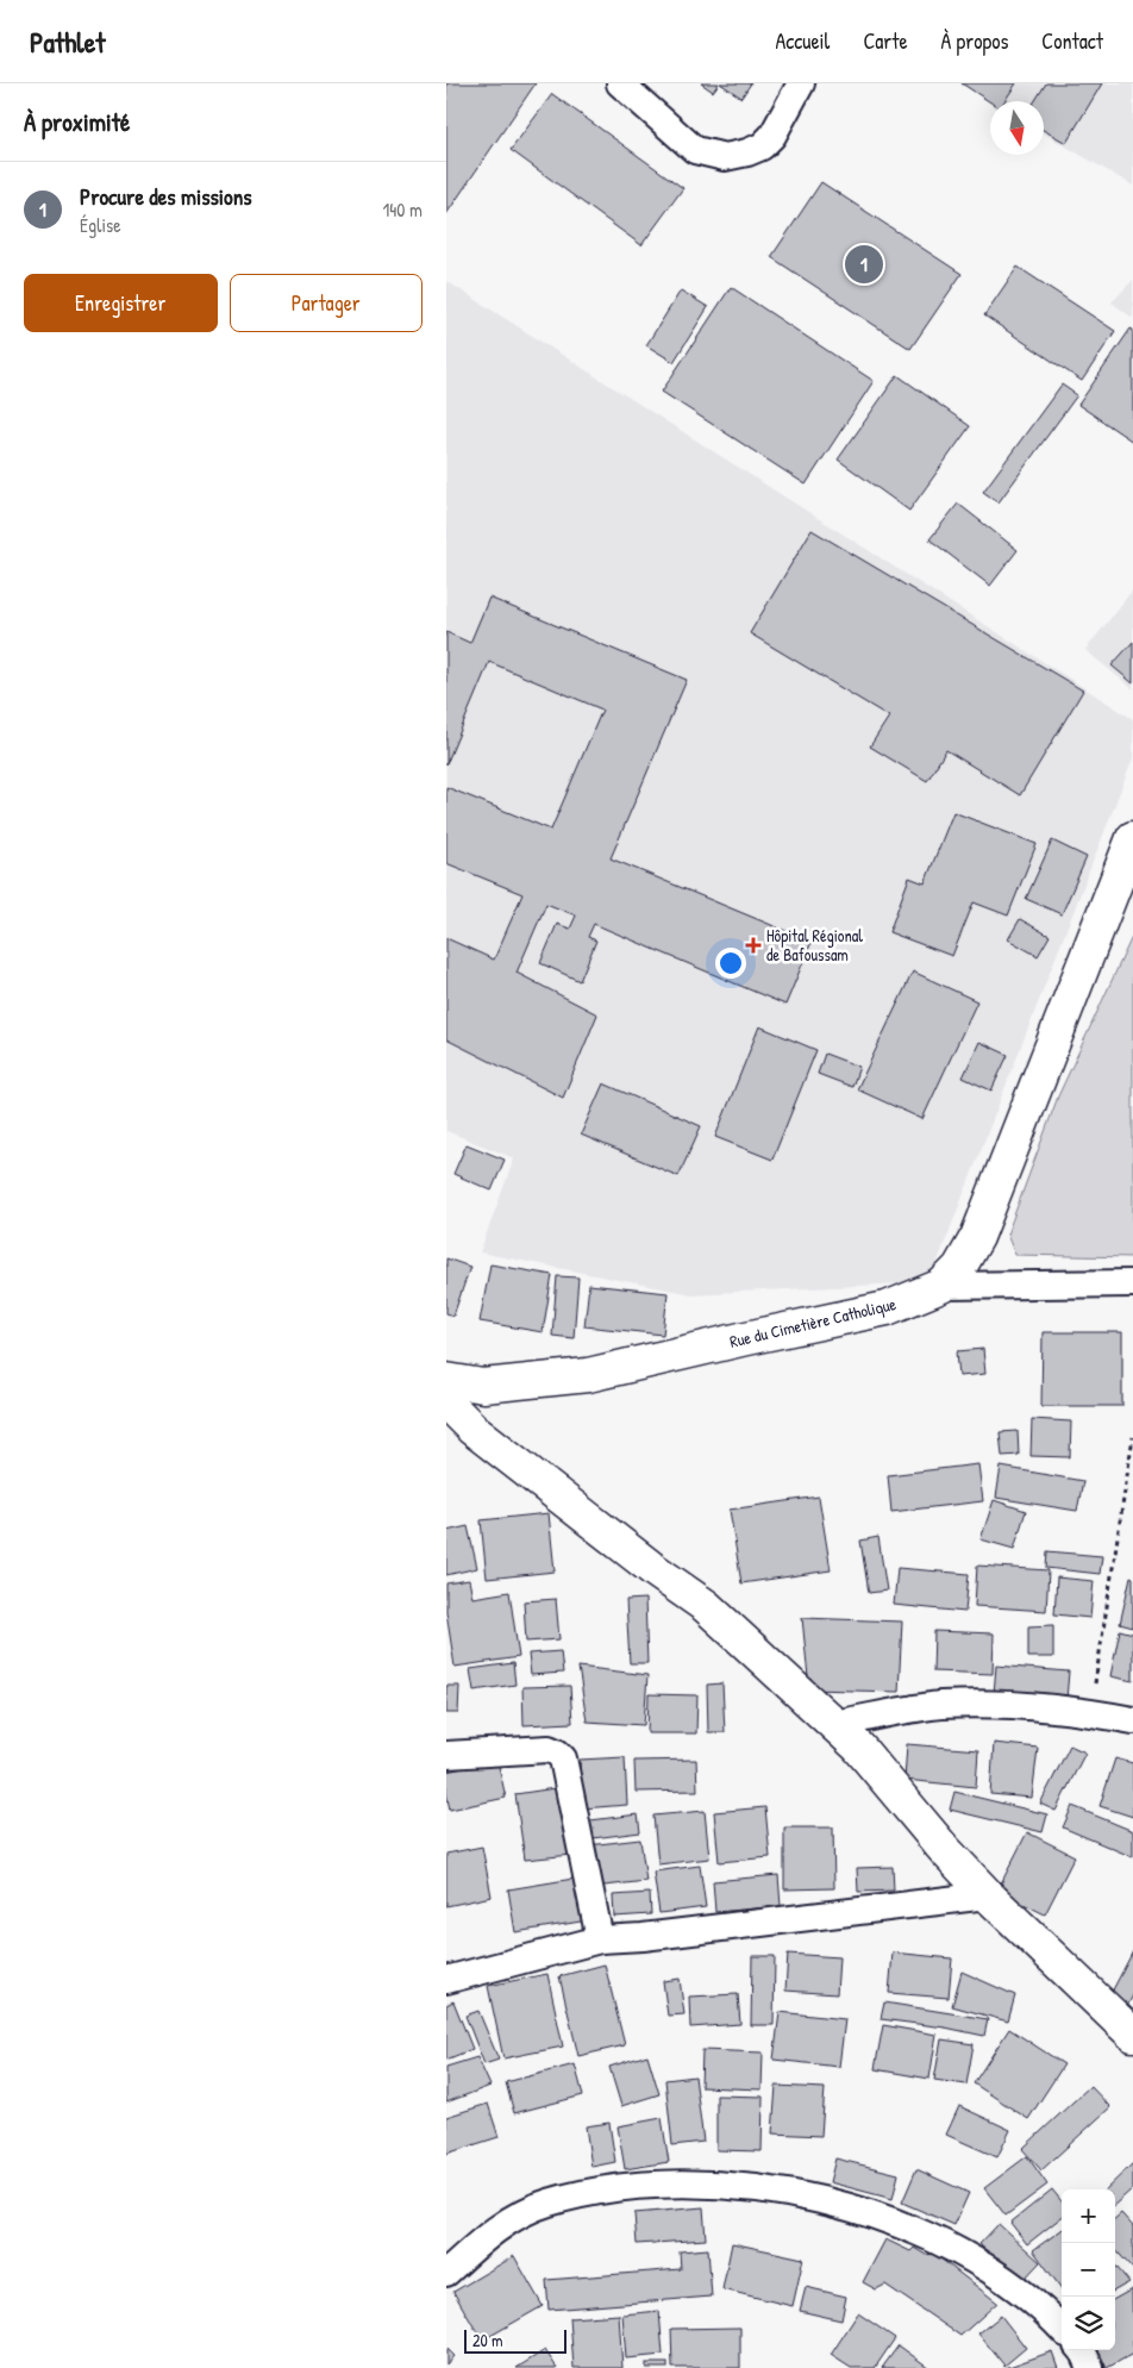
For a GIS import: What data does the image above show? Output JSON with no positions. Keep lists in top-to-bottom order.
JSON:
{
  "streets": {
    "street": ["Rue du Cimetière Catholique"]
  },
  "places": {
    "health": ["Hôpital Régional de Bafoussam"]
  },
  "scale_bar": "20 m",
  "north": "bottom",
  "page": {
    "header": "Pathlet",
    "nav": [
      "Accueil",
      "Carte",
      "À propos",
      "Contact"
    ],
    "heading": "À proximité",
    "list": [
      {
        "mark": "1",
        "name": "Procure des missions",
        "note": "Église",
        "value": "140 m"
      }
    ],
    "pins": "1",
    "buttons": ["Enregistrer", "Partager"],
    "map_buttons": ["+", "−"],
    "scale": "20 m"
  }
}
